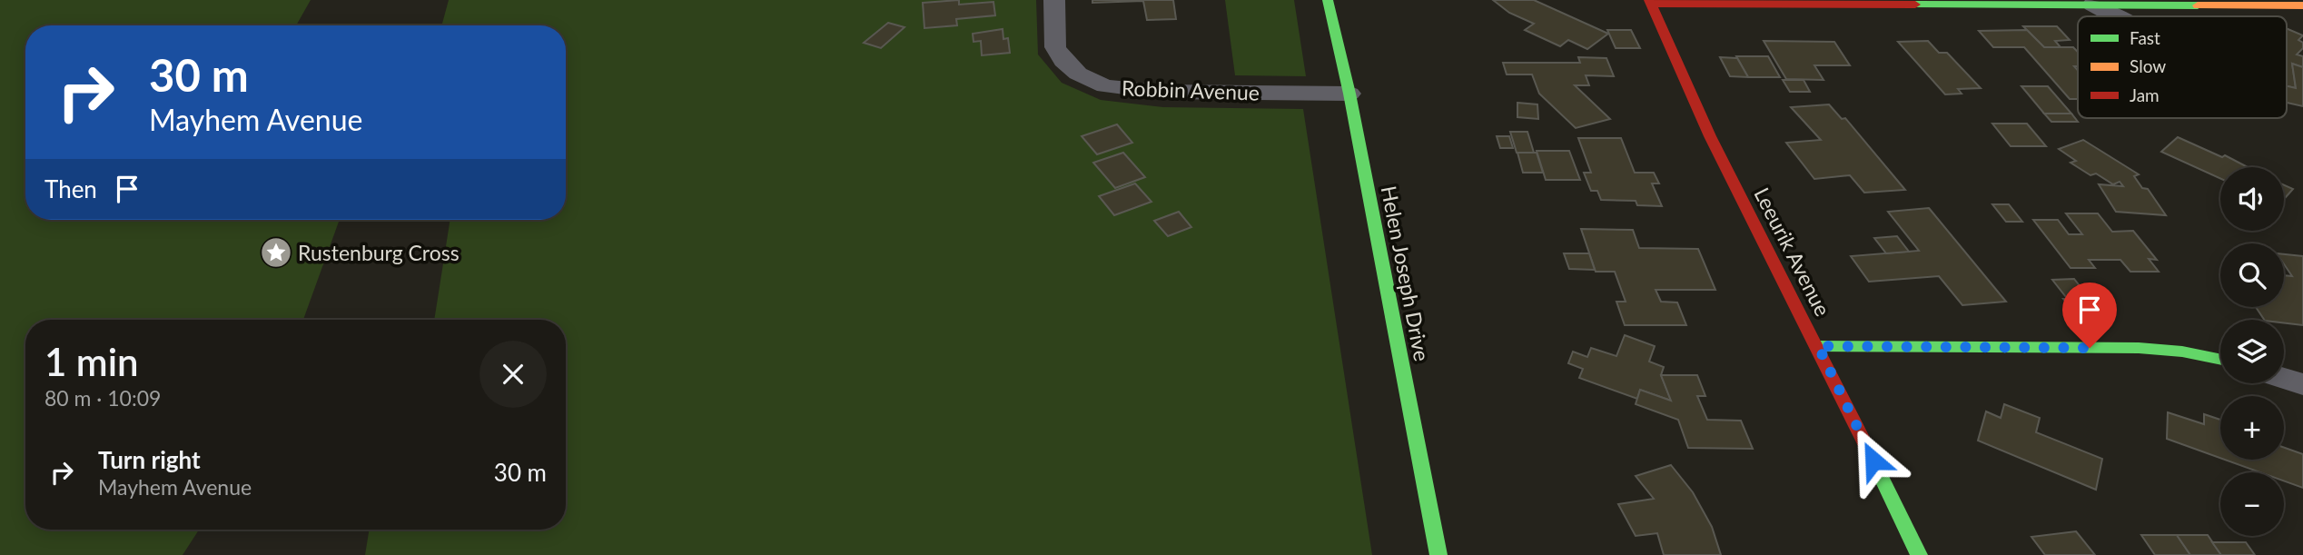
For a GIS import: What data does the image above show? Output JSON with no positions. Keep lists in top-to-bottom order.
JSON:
{
  "streets": {
    "street": ["Robbin Avenue", "Leeurik Avenue", "Helen Joseph Drive"]
  },
  "crossings": [
    ["Robbin Avenue", "Helen Joseph Drive"]
  ],
  "places": {
    "place": ["Rustenburg Cross"]
  },
  "legend": ["Fast", "Slow", "Jam"],
  "page": {
    "turn": ["30 m", "Mayhem Avenue"],
    "then": "Then",
    "map_buttons": ["+", "−"],
    "heading": ["1 min", "80 m · 10:09"],
    "list": [
      {
        "name": "Turn right",
        "note": "Mayhem Avenue",
        "value": "30 m"
      }
    ]
  }
}
